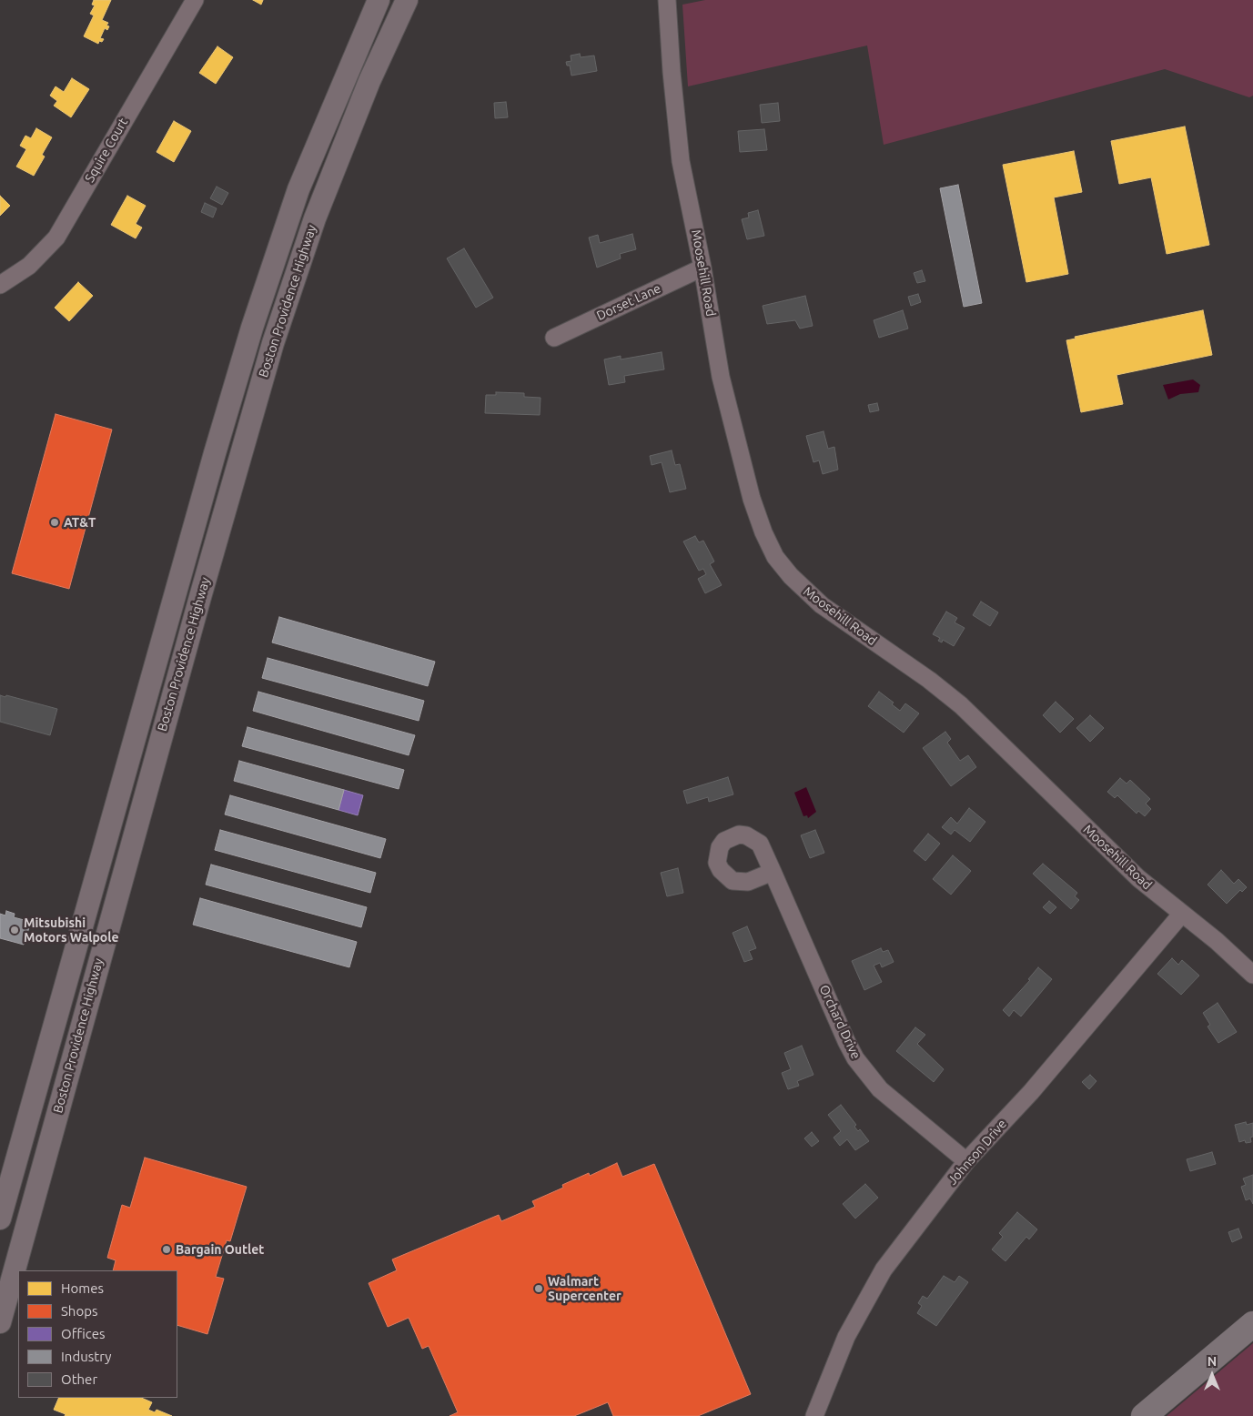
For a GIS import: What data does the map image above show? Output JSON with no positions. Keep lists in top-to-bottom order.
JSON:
{
  "streets": {
    "main road": ["Boston Providence Highway"],
    "street": [
      "Squire Court",
      "Moosehill Road",
      "Dorset Lane",
      "Orchard Drive",
      "Johnson Drive"
    ]
  },
  "crossings": [
    ["Moosehill Road", "Dorset Lane"],
    ["Moosehill Road", "Johnson Drive"],
    ["Orchard Drive", "Johnson Drive"]
  ],
  "places": [
    "AT&T",
    "Mitsubishi Motors Walpole",
    "Bargain Outlet",
    "Walmart Supercenter"
  ],
  "legend": [
    "Homes",
    "Shops",
    "Offices",
    "Industry",
    "Other"
  ],
  "north": "top"
}
